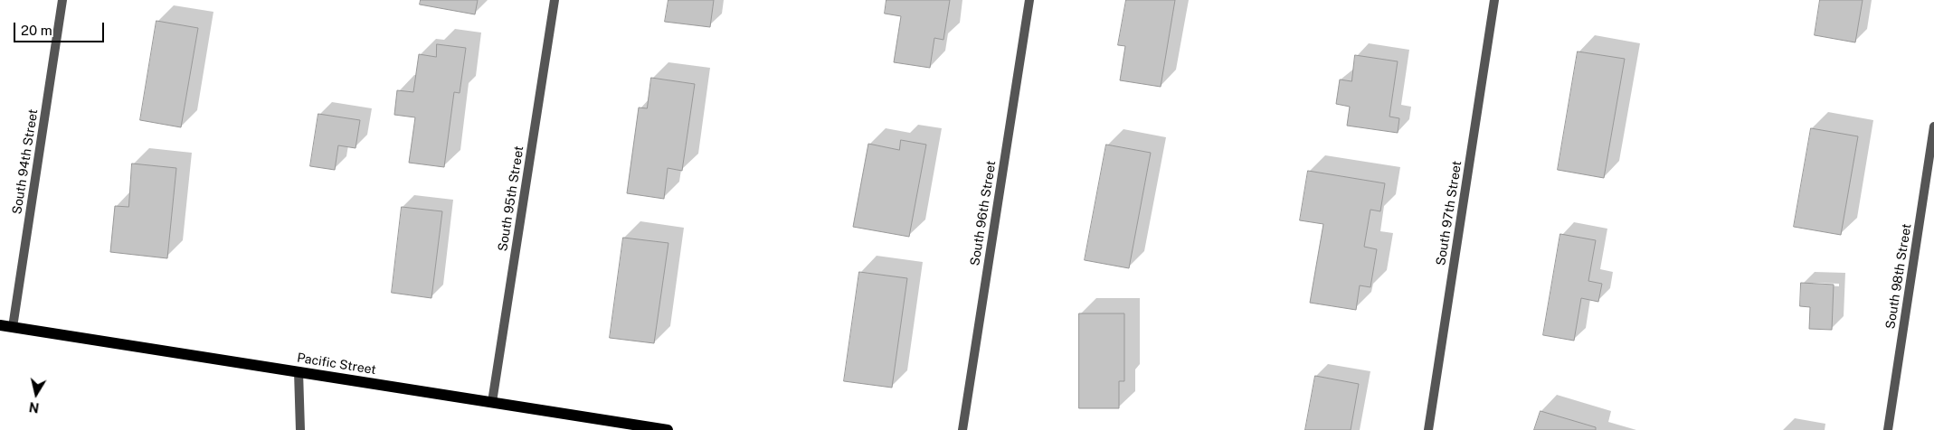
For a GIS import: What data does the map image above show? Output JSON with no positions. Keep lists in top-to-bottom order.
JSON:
{
  "streets": {
    "main road": ["Pacific Street"],
    "street": [
      "South 94th Street",
      "South 95th Street",
      "South 96th Street",
      "South 97th Street",
      "South 98th Street"
    ]
  },
  "crossings": [
    ["South 94th Street", "Pacific Street"],
    ["South 95th Street", "Pacific Street"]
  ],
  "scale_bar": "20 m",
  "north": "bottom"
}
